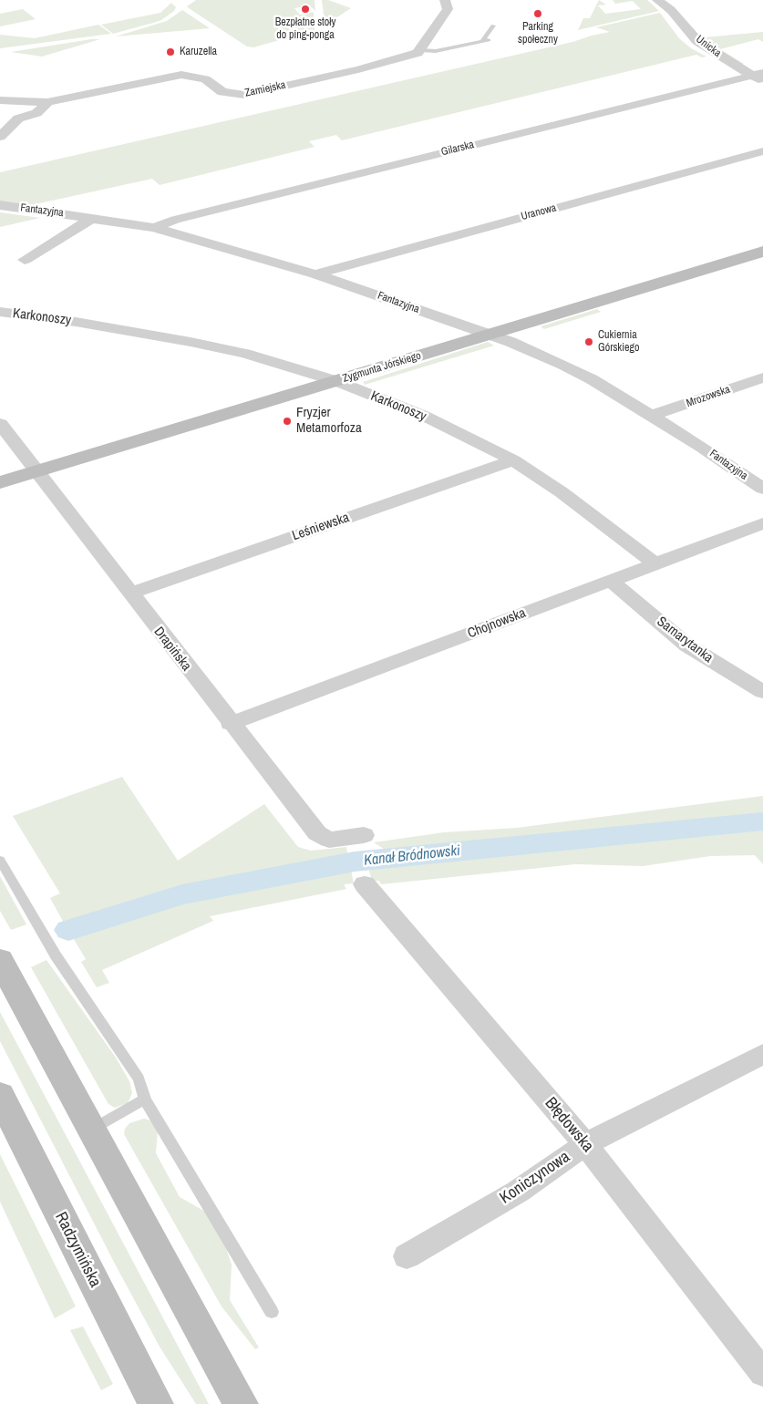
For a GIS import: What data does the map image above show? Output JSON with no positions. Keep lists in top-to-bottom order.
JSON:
{
  "streets": {
    "street": [
      "Unicka",
      "Zamiejska",
      "Gilarska",
      "Fantazyjna",
      "Uranowa",
      "Karkonoszy",
      "Zygmunta Jórskiego",
      "Mrozowska",
      "Leśniewska",
      "Chojnowska",
      "Samarytanka",
      "Drapińska",
      "Błędowska",
      "Koniczynowa",
      "Radzymińska"
    ]
  },
  "crossings": [
    ["Unicka", "Gilarska"],
    ["Gilarska", "Fantazyjna"],
    ["Fantazyjna", "Uranowa"],
    ["Fantazyjna", "Zygmunta Jórskiego"],
    ["Fantazyjna", "Mrozowska"],
    ["Karkonoszy", "Zygmunta Jórskiego"],
    ["Karkonoszy", "Leśniewska"],
    ["Karkonoszy", "Chojnowska"],
    ["Zygmunta Jórskiego", "Drapińska"],
    ["Leśniewska", "Drapińska"],
    ["Chojnowska", "Samarytanka"],
    ["Chojnowska", "Drapińska"],
    ["Błędowska", "Koniczynowa"]
  ],
  "water": ["Kanał Bródnowski"],
  "places": [
    "Bezpłatne stoły do ping-ponga",
    "Parking społeczny",
    "Karuzella",
    "Cukiernia Górskiego",
    "Fryzjer Metamorfoza"
  ]
}
